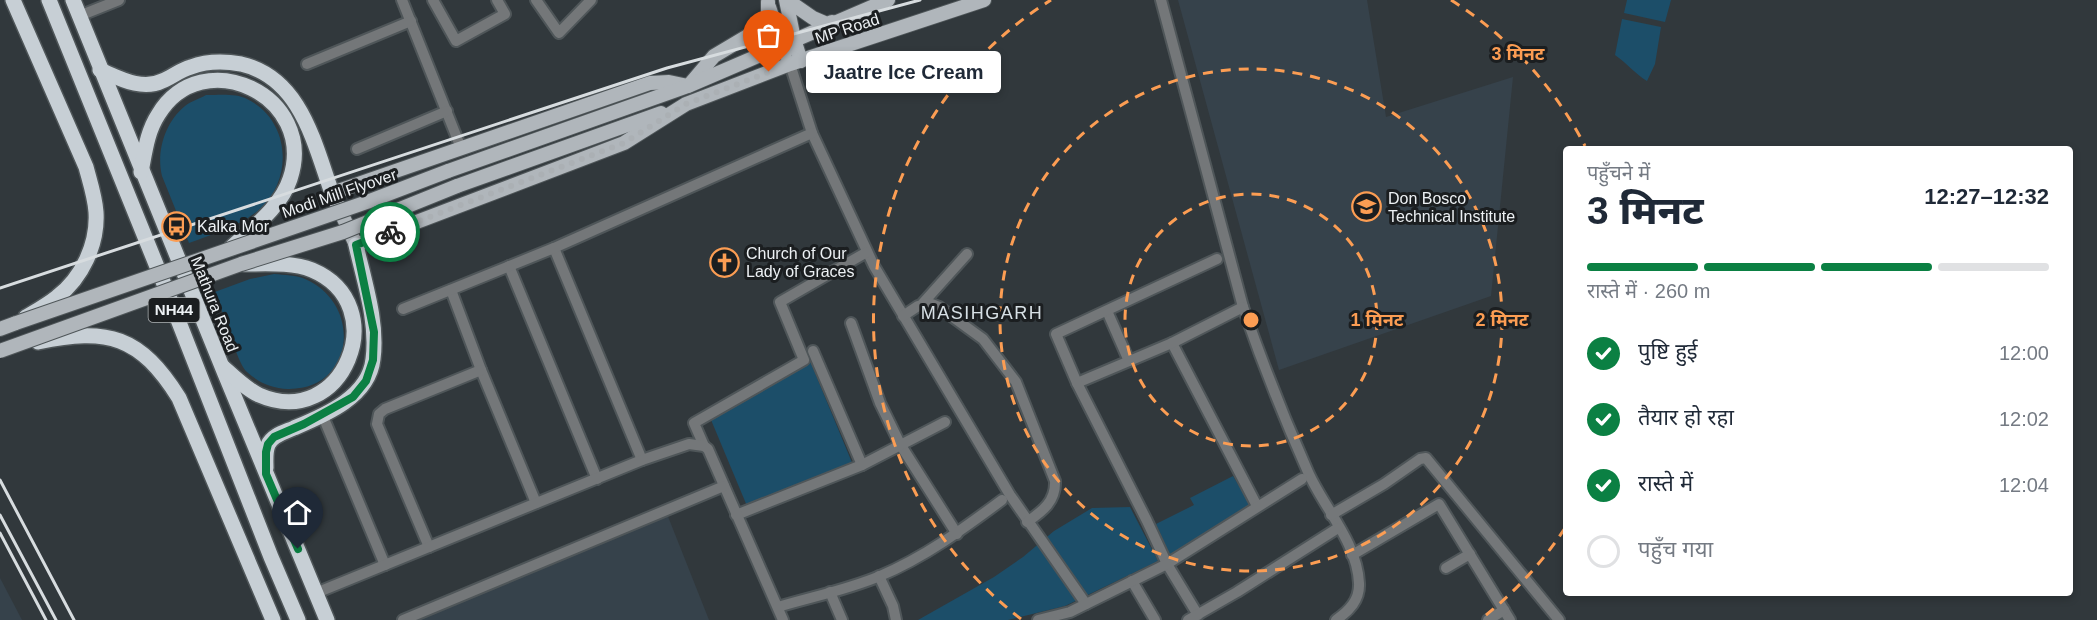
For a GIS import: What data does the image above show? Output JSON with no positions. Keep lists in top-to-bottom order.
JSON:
{
  "streets": {
    "highway": ["Mathura Road", "NH44"],
    "main road": ["MP Road", "Modi Mill Flyover"]
  },
  "crossings": [
    ["MP Road", "Modi Mill Flyover"]
  ],
  "districts": ["MASIHGARH"],
  "places": {
    "other": ["Jaatre Ice Cream"],
    "school or university": ["Don Bosco Technical Institute"],
    "bus stop": ["Kalka Mor"],
    "church": ["Church of Our Lady of Graces"]
  },
  "page": {
    "bubble": "Jaatre Ice Cream",
    "heading": ["3 मिनट", "पहुँचने में", "12:27–12:32"],
    "bar": "रास्ते में · 260 m",
    "list": [
      ["पुष्टि हुई", "12:00"],
      ["तैयार हो रहा", "12:02"],
      ["रास्ते में", "12:04"],
      "पहुँच गया"
    ]
  },
  "rings": ["3 मिनट", "1 मिनट", "2 मिनट"]
}
